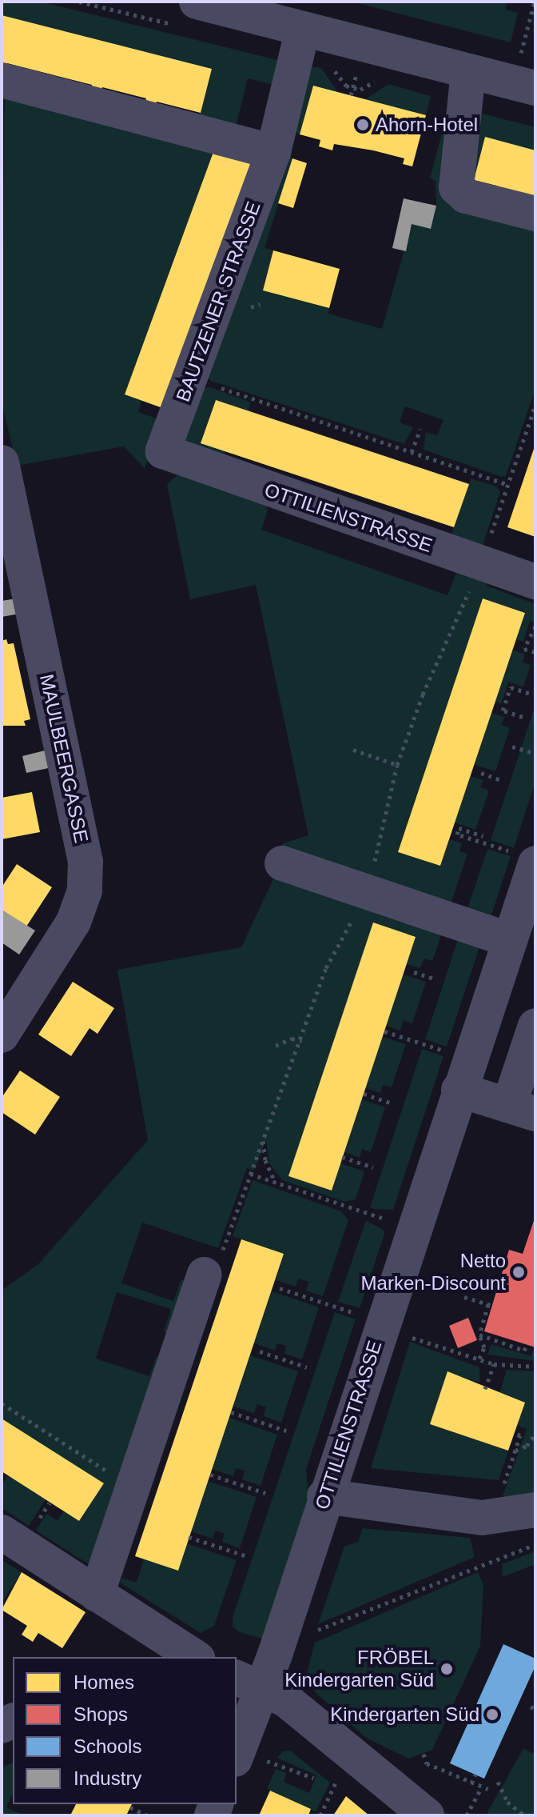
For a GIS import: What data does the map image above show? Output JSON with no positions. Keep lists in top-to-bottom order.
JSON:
{
  "streets": {
    "street": ["BAUTZENER STRASSE", "OTTILIENSTRASSE", "MAULBEERGASSE"]
  },
  "crossings": [
    ["BAUTZENER STRASSE", "OTTILIENSTRASSE"]
  ],
  "places": [
    "Ahorn-Hotel",
    "Netto Marken-Discount",
    "FRÖBEL Kindergarten Süd",
    "Kindergarten Süd"
  ],
  "legend": [
    "Homes",
    "Shops",
    "Schools",
    "Industry"
  ]
}
